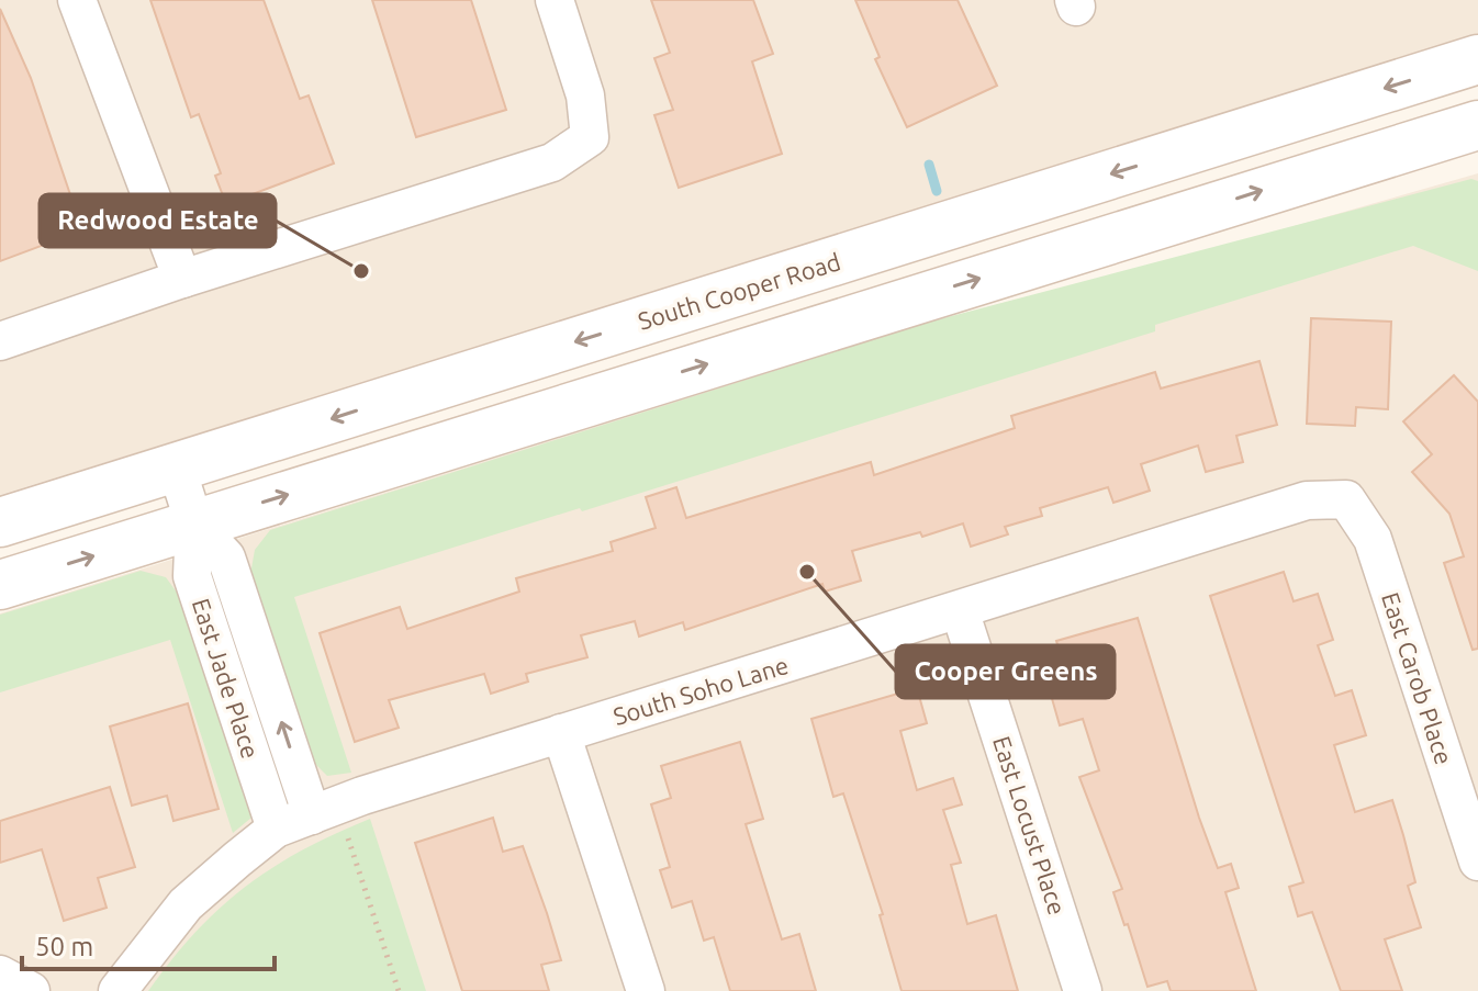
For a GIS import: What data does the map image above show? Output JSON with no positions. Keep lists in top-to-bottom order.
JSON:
{
  "streets": {
    "main road": ["South Cooper Road"],
    "street": [
      "East Jade Place",
      "East Carob Place",
      "South Soho Lane",
      "East Locust Place"
    ]
  },
  "crossings": [
    ["South Cooper Road", "East Jade Place"],
    ["East Jade Place", "South Soho Lane"],
    ["East Carob Place", "South Soho Lane"],
    ["South Soho Lane", "East Locust Place"]
  ],
  "places": ["Redwood Estate", "Cooper Greens"],
  "scale_bar": "50 m"
}
